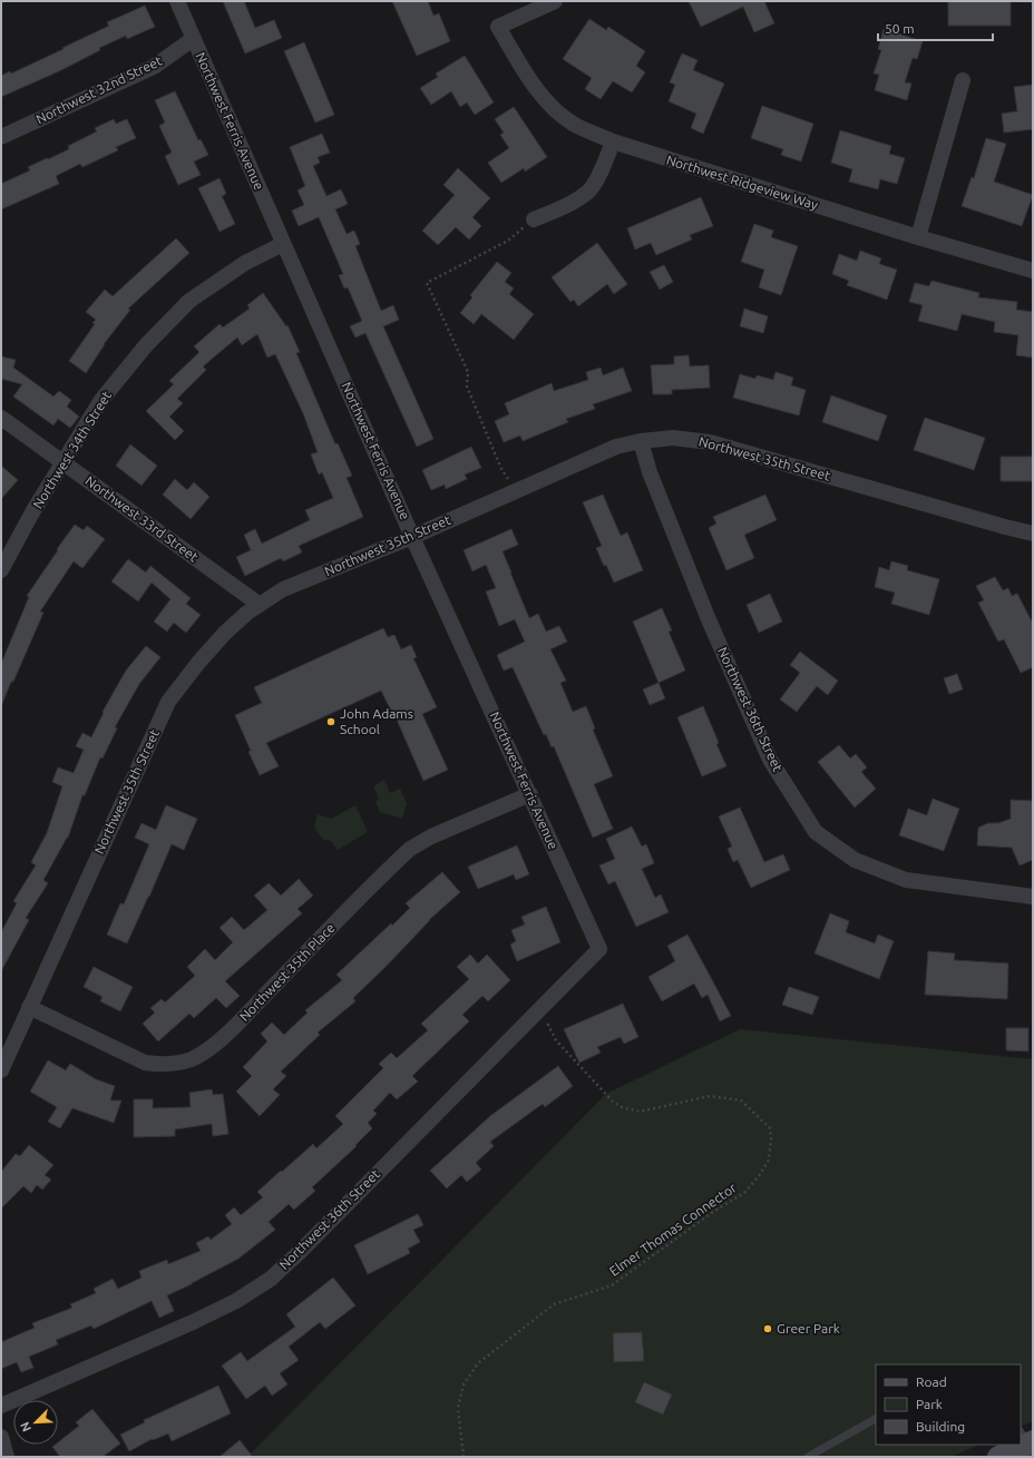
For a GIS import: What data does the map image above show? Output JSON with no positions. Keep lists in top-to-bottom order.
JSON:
{
  "streets": {
    "street": [
      "Northwest 32nd Street",
      "Northwest Ferris Avenue",
      "Northwest Ridgeview Way",
      "Northwest 34th Street",
      "Northwest 35th Street",
      "Northwest 33rd Street",
      "Northwest 36th Street",
      "Northwest 35th Place"
    ],
    "path": ["Elmer Thomas Connector"]
  },
  "crossings": [
    ["Northwest 32nd Street", "Northwest Ferris Avenue"],
    ["Northwest Ferris Avenue", "Northwest 34th Street"],
    ["Northwest Ferris Avenue", "Northwest 35th Street"],
    ["Northwest Ferris Avenue", "Northwest 36th Street"],
    ["Northwest Ferris Avenue", "Northwest 35th Place"],
    ["Northwest 34th Street", "Northwest 33rd Street"],
    ["Northwest 35th Street", "Northwest 33rd Street"],
    ["Northwest 35th Street", "Northwest 36th Street"],
    ["Northwest 35th Street", "Northwest 35th Place"],
    ["Northwest 36th Street", "Elmer Thomas Connector"]
  ],
  "places": ["John Adams School", "Greer Park"],
  "legend": ["Road", "Park", "Building"],
  "scale_bar": "50 m",
  "north": "bottom left"
}
